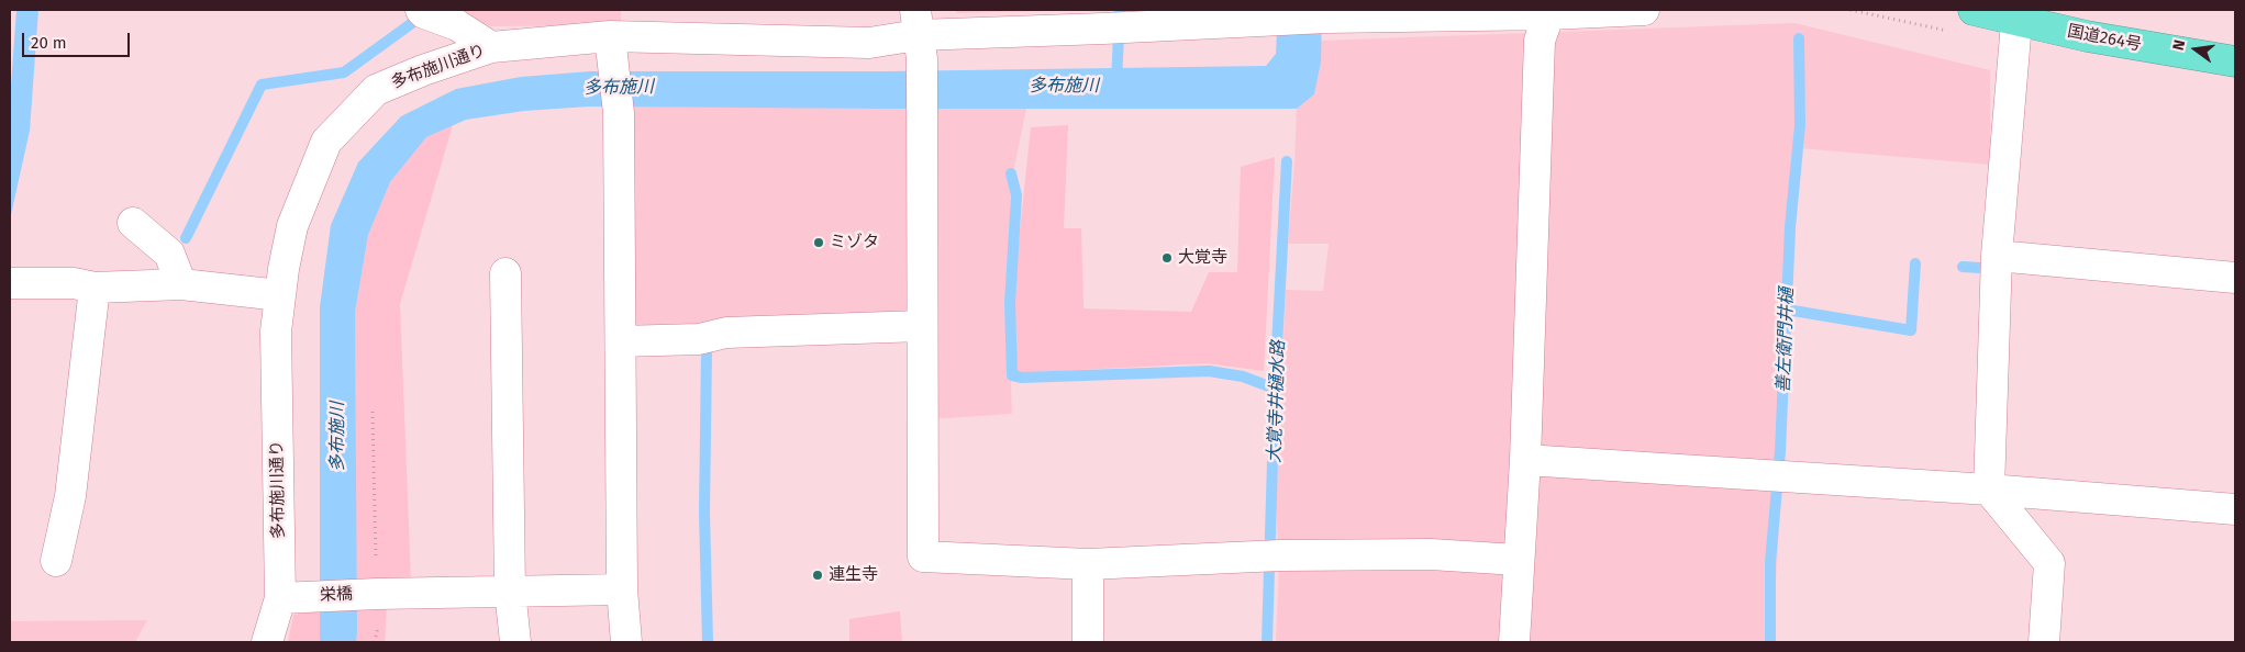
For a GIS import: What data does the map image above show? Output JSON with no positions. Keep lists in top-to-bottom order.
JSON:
{
  "streets": {
    "highway": ["国道264号"],
    "street": ["多布施川通り", "栄橋"]
  },
  "crossings": [
    ["多布施川通り", "栄橋"]
  ],
  "water": ["多布施川", "善左衛門井樋", "大覚寺井樋水路"],
  "places": ["ミゾタ", "大覚寺", "連生寺"],
  "scale_bar": "20 m",
  "north": "left"
}
